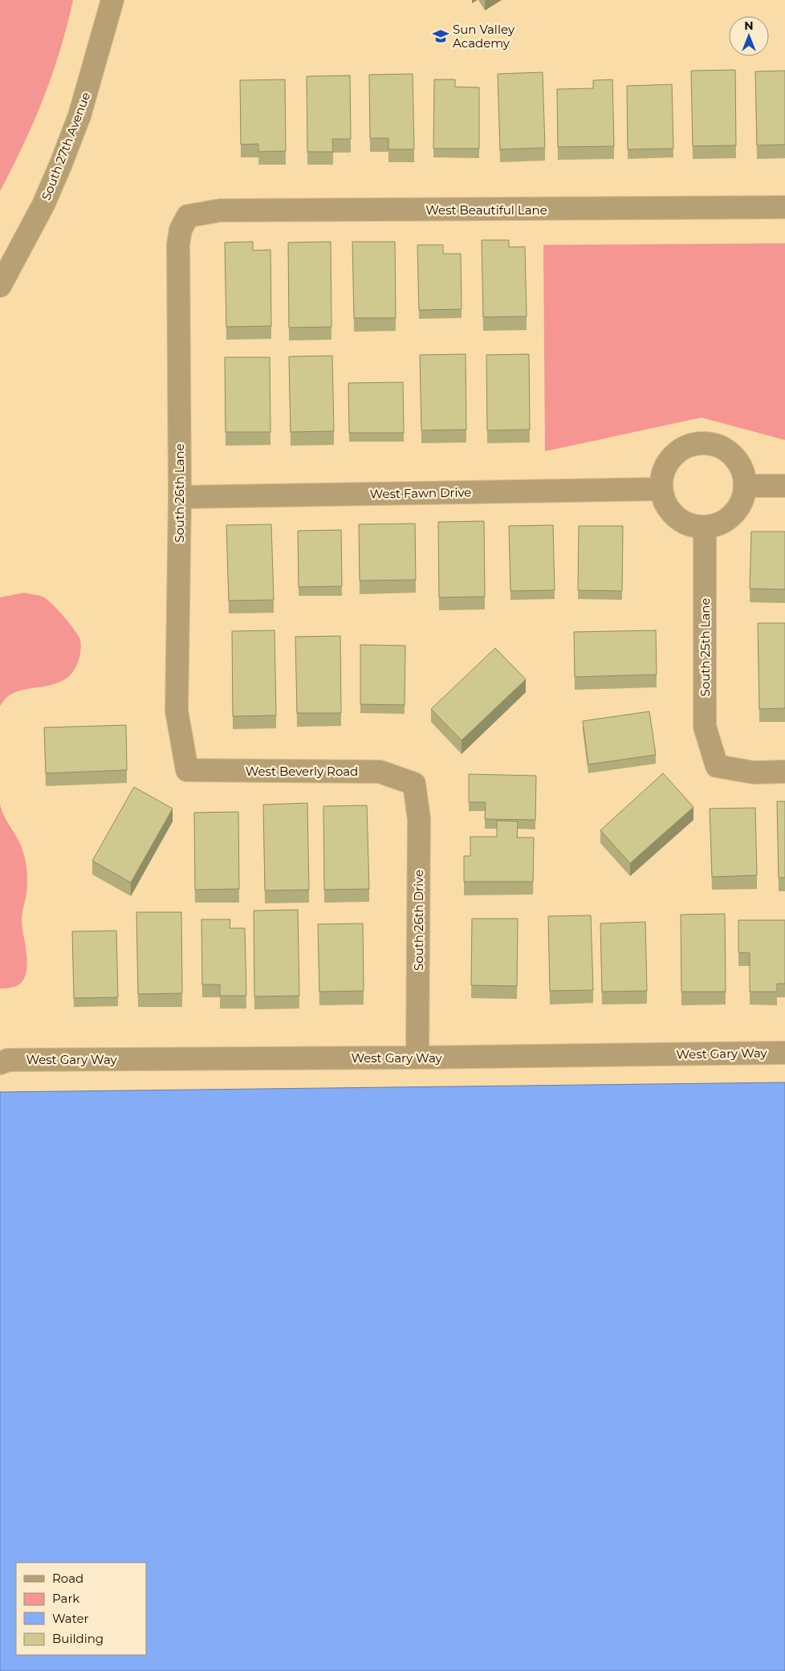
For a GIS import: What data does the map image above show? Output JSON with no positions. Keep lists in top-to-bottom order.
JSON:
{
  "streets": {
    "street": [
      "South 27th Avenue",
      "West Beautiful Lane",
      "South 26th Lane",
      "West Fawn Drive",
      "South 25th Lane",
      "West Beverly Road",
      "South 26th Drive",
      "West Gary Way"
    ]
  },
  "crossings": [
    ["West Beautiful Lane", "South 26th Lane"],
    ["South 26th Lane", "West Fawn Drive"],
    ["South 26th Lane", "West Beverly Road"],
    ["West Fawn Drive", "South 25th Lane"],
    ["West Beverly Road", "South 26th Drive"],
    ["South 26th Drive", "West Gary Way"]
  ],
  "places": {
    "school or university": ["Sun Valley Academy"]
  },
  "legend": [
    "Road",
    "Park",
    "Water",
    "Building"
  ],
  "north": "top"
}
